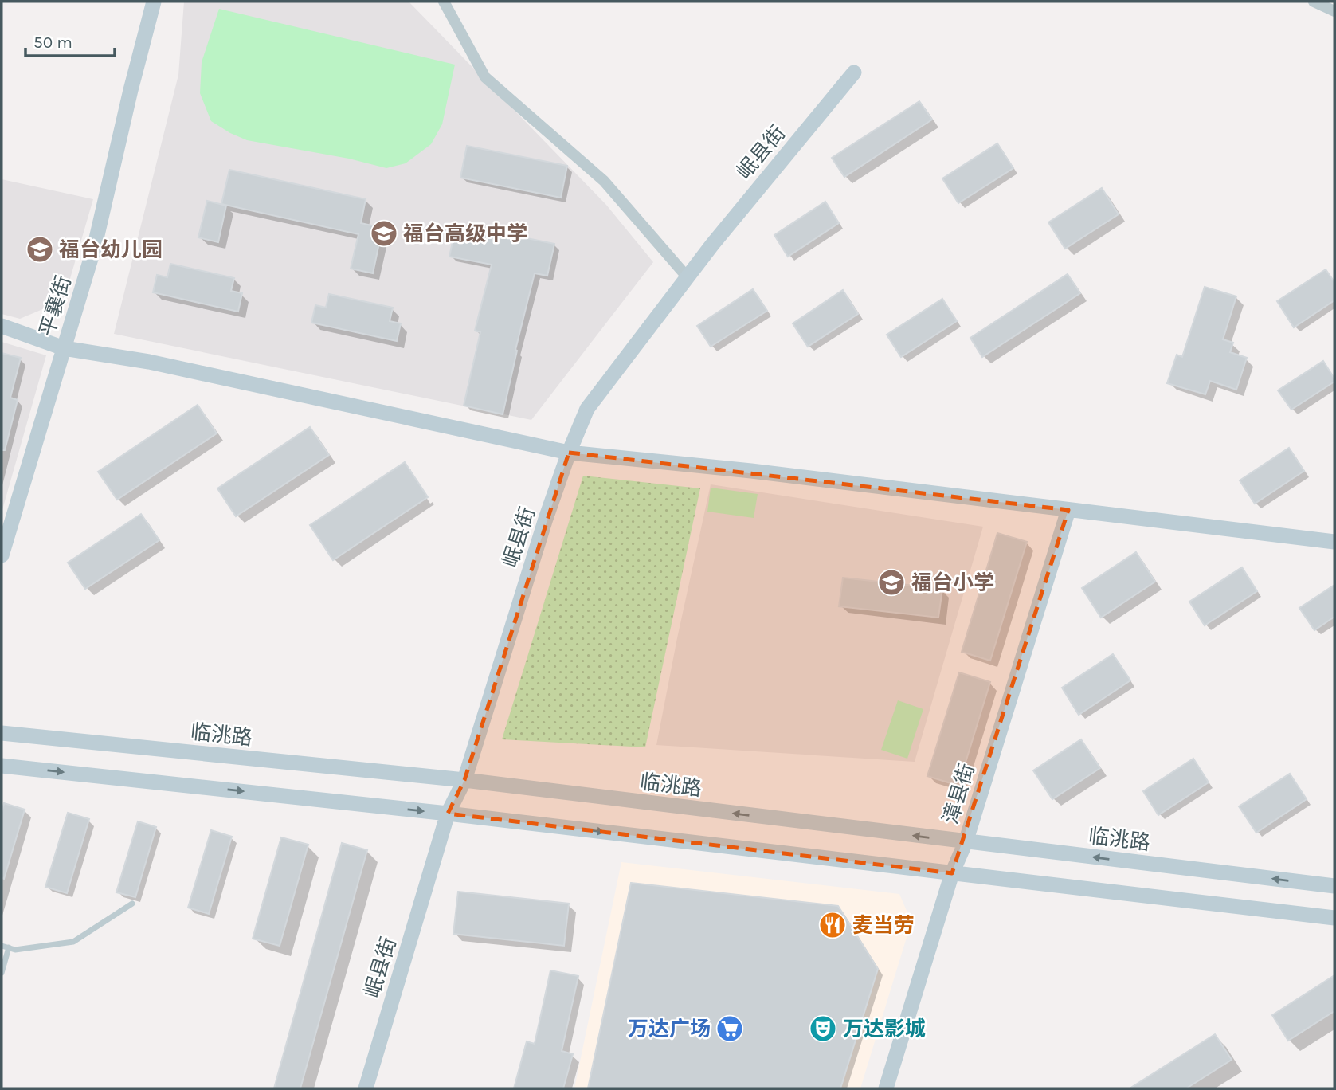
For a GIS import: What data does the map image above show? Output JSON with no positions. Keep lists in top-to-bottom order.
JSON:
{
  "streets": {
    "street": [
      "岷县街",
      "平襄街",
      "临洮路",
      "漳县街"
    ]
  },
  "crossings": [
    ["岷县街", "临洮路"],
    ["临洮路", "漳县街"]
  ],
  "places": {
    "school or university": ["福台高级中学", "福台幼儿园", "福台小学"],
    "restaurant": ["麦当劳"],
    "supermarket": ["万达广场"],
    "theatre": ["万达影城"]
  },
  "scale_bar": "50 m"
}
